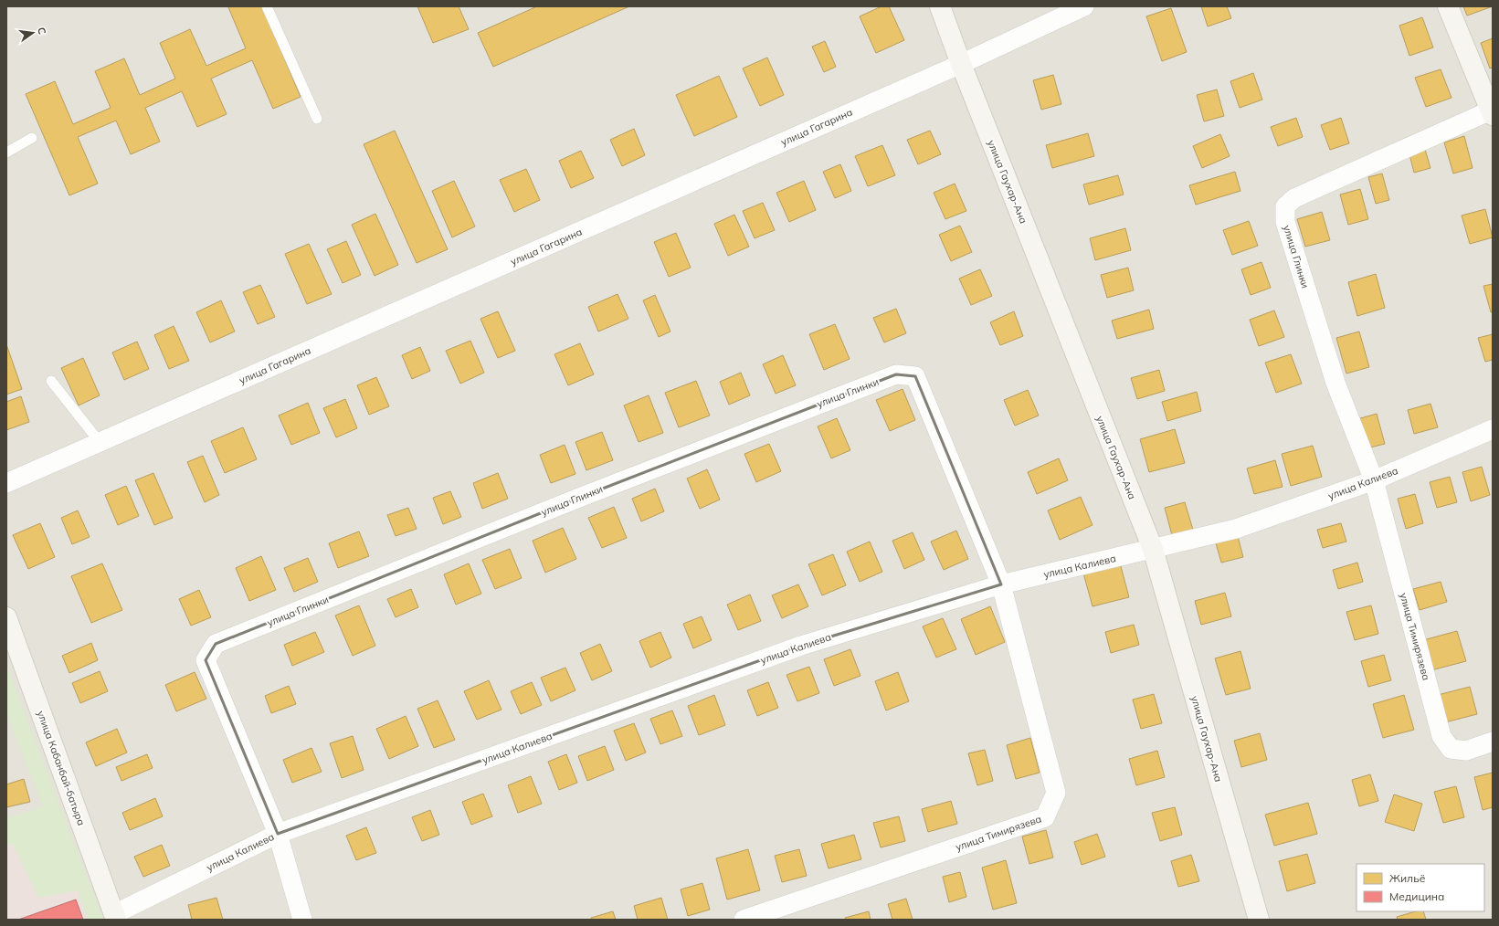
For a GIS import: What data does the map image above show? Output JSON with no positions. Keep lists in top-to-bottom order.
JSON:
{
  "streets": {
    "street": [
      "улица Гагарина",
      "улица Гаухар-Ана",
      "улица Глинки",
      "улица Калиева",
      "улица Тимирязева",
      "улица Кабанбай-батыра"
    ]
  },
  "crossings": [
    ["улица Гагарина", "улица Гаухар-Ана"],
    ["улица Гаухар-Ана", "улица Калиева"],
    ["улица Глинки", "улица Калиева"],
    ["улица Глинки", "улица Тимирязева"],
    ["улица Калиева", "улица Тимирязева"],
    ["улица Калиева", "улица Кабанбай-батыра"]
  ],
  "legend": ["Жильё", "Медицина"],
  "north": "right"
}
